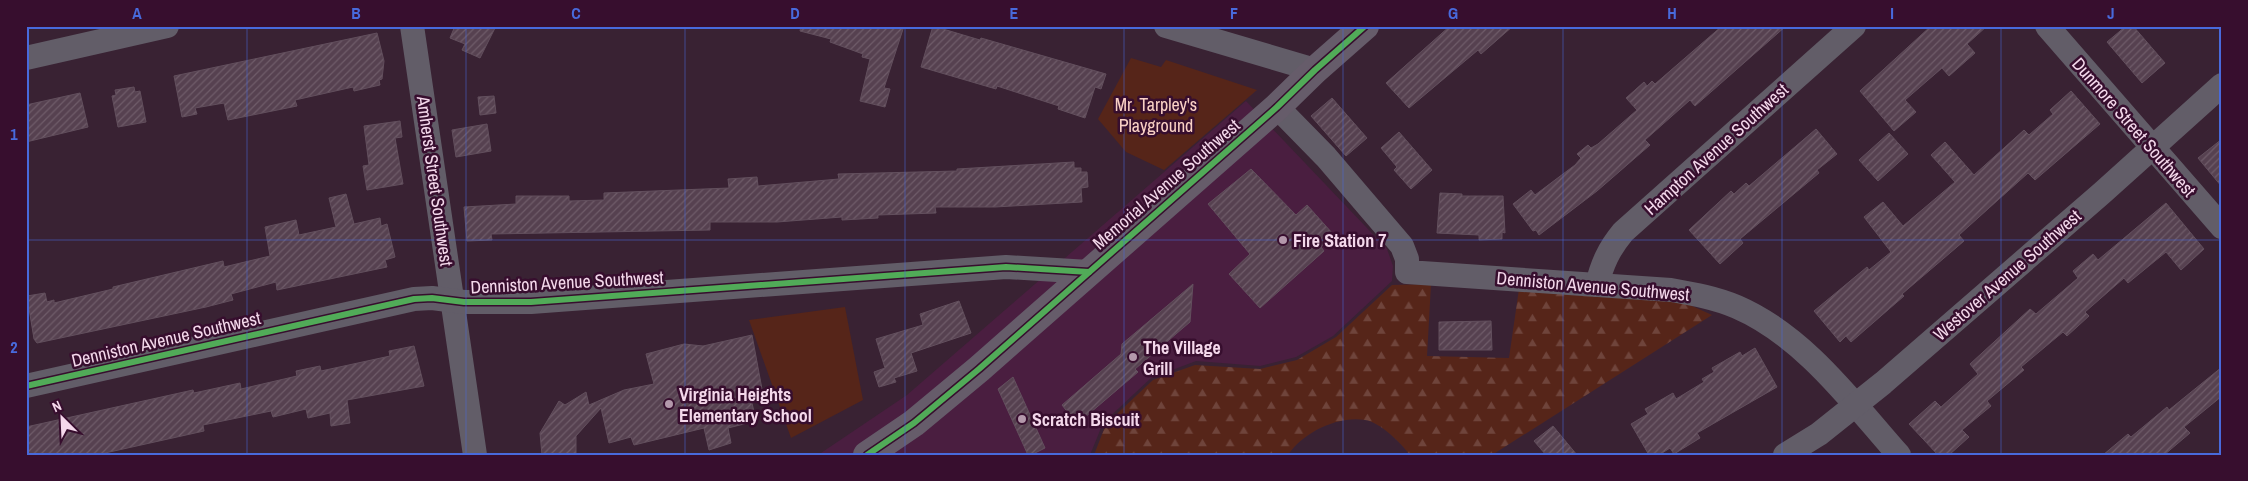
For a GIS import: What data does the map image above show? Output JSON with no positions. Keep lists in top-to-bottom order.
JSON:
{
  "streets": {
    "main road": ["Memorial Avenue Southwest"],
    "street": [
      "Dunmore Street Southwest",
      "Hampton Avenue Southwest",
      "Amherst Street Southwest",
      "Westover Avenue Southwest",
      "Denniston Avenue Southwest"
    ]
  },
  "crossings": [
    ["Dunmore Street Southwest", "Westover Avenue Southwest"],
    ["Hampton Avenue Southwest", "Denniston Avenue Southwest"],
    ["Amherst Street Southwest", "Denniston Avenue Southwest"],
    ["Memorial Avenue Southwest", "Denniston Avenue Southwest"],
    ["Westover Avenue Southwest", "Denniston Avenue Southwest"]
  ],
  "parks": ["Mr. Tarpley's Playground"],
  "places": [
    "Fire Station 7",
    "The Village Grill",
    "Virginia Heights Elementary School",
    "Scratch Biscuit"
  ],
  "north": "top left",
  "grid": {
    "columns": [
      "A",
      "B",
      "C",
      "D",
      "E",
      "F",
      "G",
      "H",
      "I",
      "J"
    ],
    "rows": ["1", "2"]
  }
}
